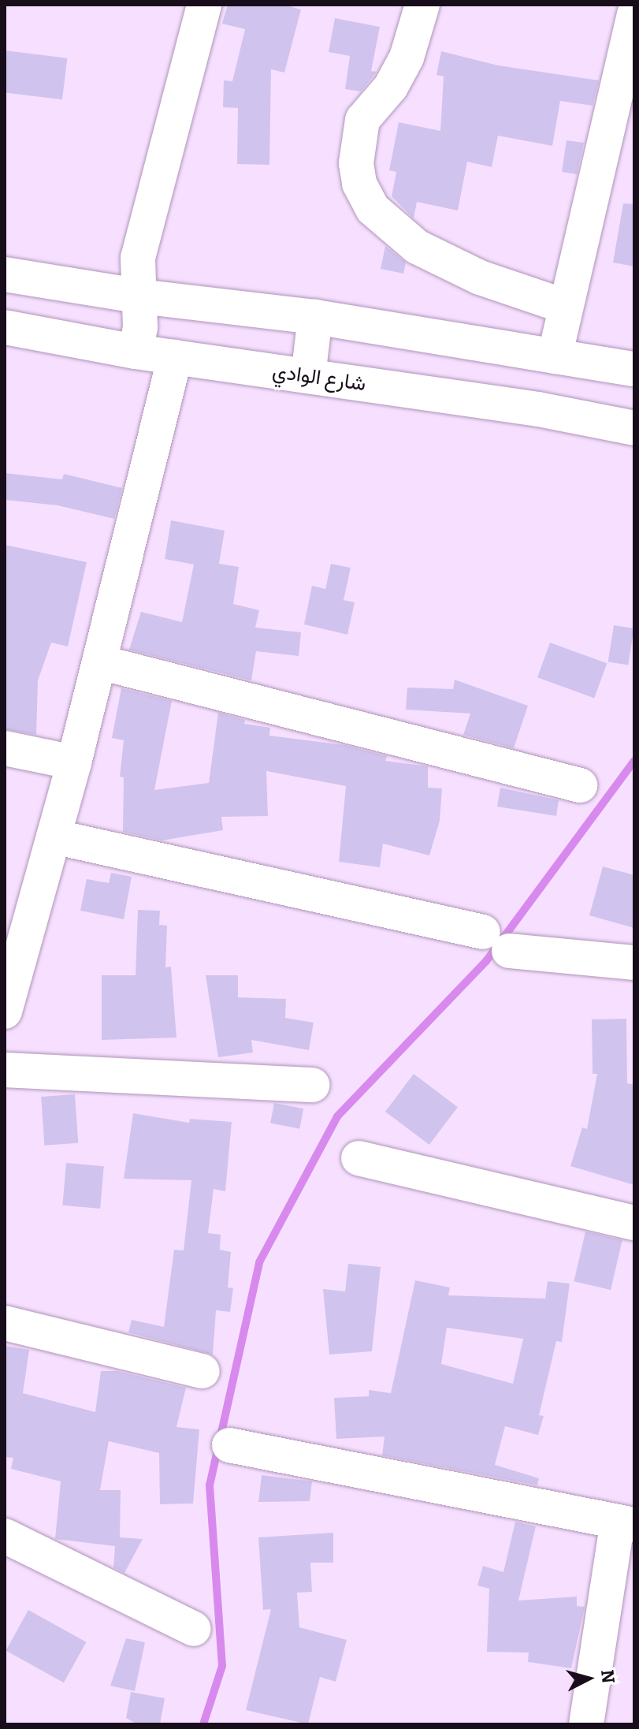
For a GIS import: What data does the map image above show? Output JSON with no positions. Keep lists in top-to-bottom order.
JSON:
{
  "streets": {
    "street": ["شارع الوادي"]
  },
  "north": "right"
}
